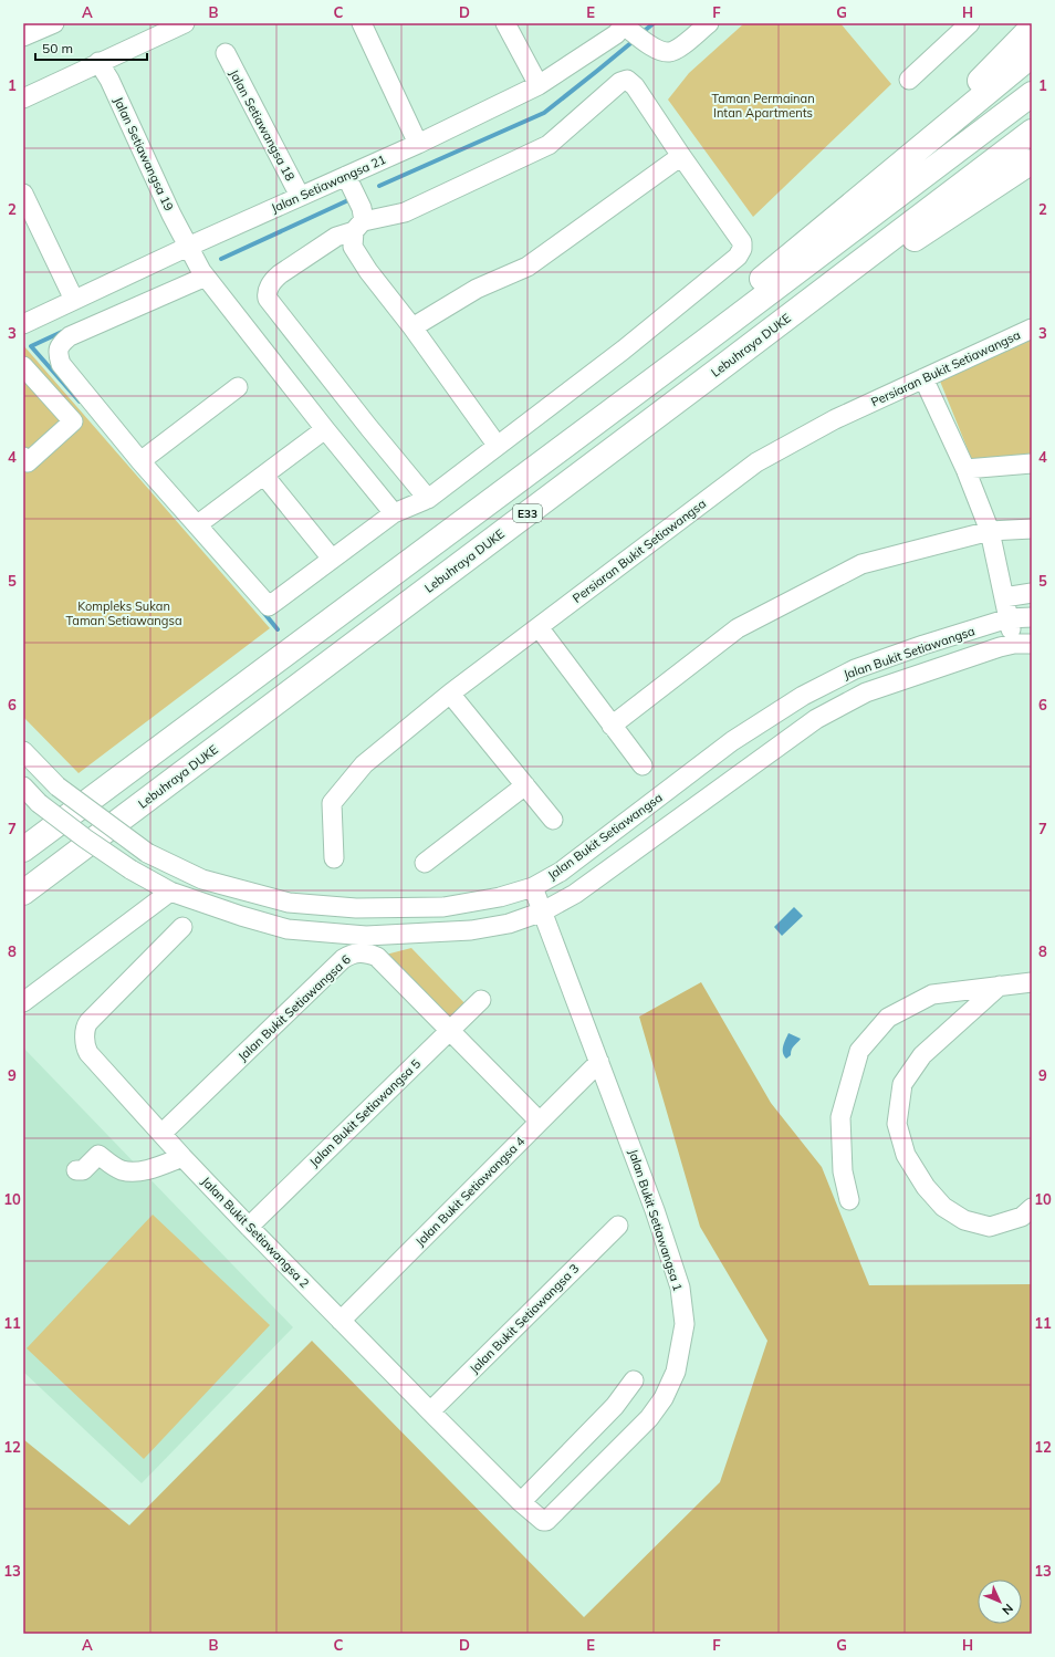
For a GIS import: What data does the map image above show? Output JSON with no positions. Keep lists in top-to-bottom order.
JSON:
{
  "streets": {
    "highway": ["Lebuhraya DUKE", "E33"],
    "street": [
      "Jalan Setiawangsa 18",
      "Jalan Setiawangsa 19",
      "Jalan Setiawangsa 21",
      "Persiaran Bukit Setiawangsa",
      "Jalan Bukit Setiawangsa",
      "Jalan Bukit Setiawangsa 6",
      "Jalan Bukit Setiawangsa 5",
      "Jalan Bukit Setiawangsa 4",
      "Jalan Bukit Setiawangsa 1",
      "Jalan Bukit Setiawangsa 2",
      "Jalan Bukit Setiawangsa 3"
    ]
  },
  "crossings": [
    ["Jalan Setiawangsa 18", "Jalan Setiawangsa 21"],
    ["Jalan Setiawangsa 19", "Jalan Setiawangsa 21"],
    ["Jalan Bukit Setiawangsa", "Jalan Bukit Setiawangsa 1"],
    ["Jalan Bukit Setiawangsa 6", "Jalan Bukit Setiawangsa 5"],
    ["Jalan Bukit Setiawangsa 6", "Jalan Bukit Setiawangsa 4"],
    ["Jalan Bukit Setiawangsa 6", "Jalan Bukit Setiawangsa 2"],
    ["Jalan Bukit Setiawangsa 5", "Jalan Bukit Setiawangsa 2"],
    ["Jalan Bukit Setiawangsa 4", "Jalan Bukit Setiawangsa 1"],
    ["Jalan Bukit Setiawangsa 4", "Jalan Bukit Setiawangsa 2"],
    ["Jalan Bukit Setiawangsa 1", "Jalan Bukit Setiawangsa 2"],
    ["Jalan Bukit Setiawangsa 2", "Jalan Bukit Setiawangsa 3"]
  ],
  "parks": ["Taman Permainan Intan Apartments", "Kompleks Sukan Taman Setiawangsa"],
  "scale_bar": "50 m",
  "north": "bottom right",
  "grid": {
    "columns": [
      "A",
      "B",
      "C",
      "D",
      "E",
      "F",
      "G",
      "H"
    ],
    "rows": [
      "1",
      "2",
      "3",
      "4",
      "5",
      "6",
      "7",
      "8",
      "9",
      "10",
      "11",
      "12",
      "13"
    ]
  }
}
